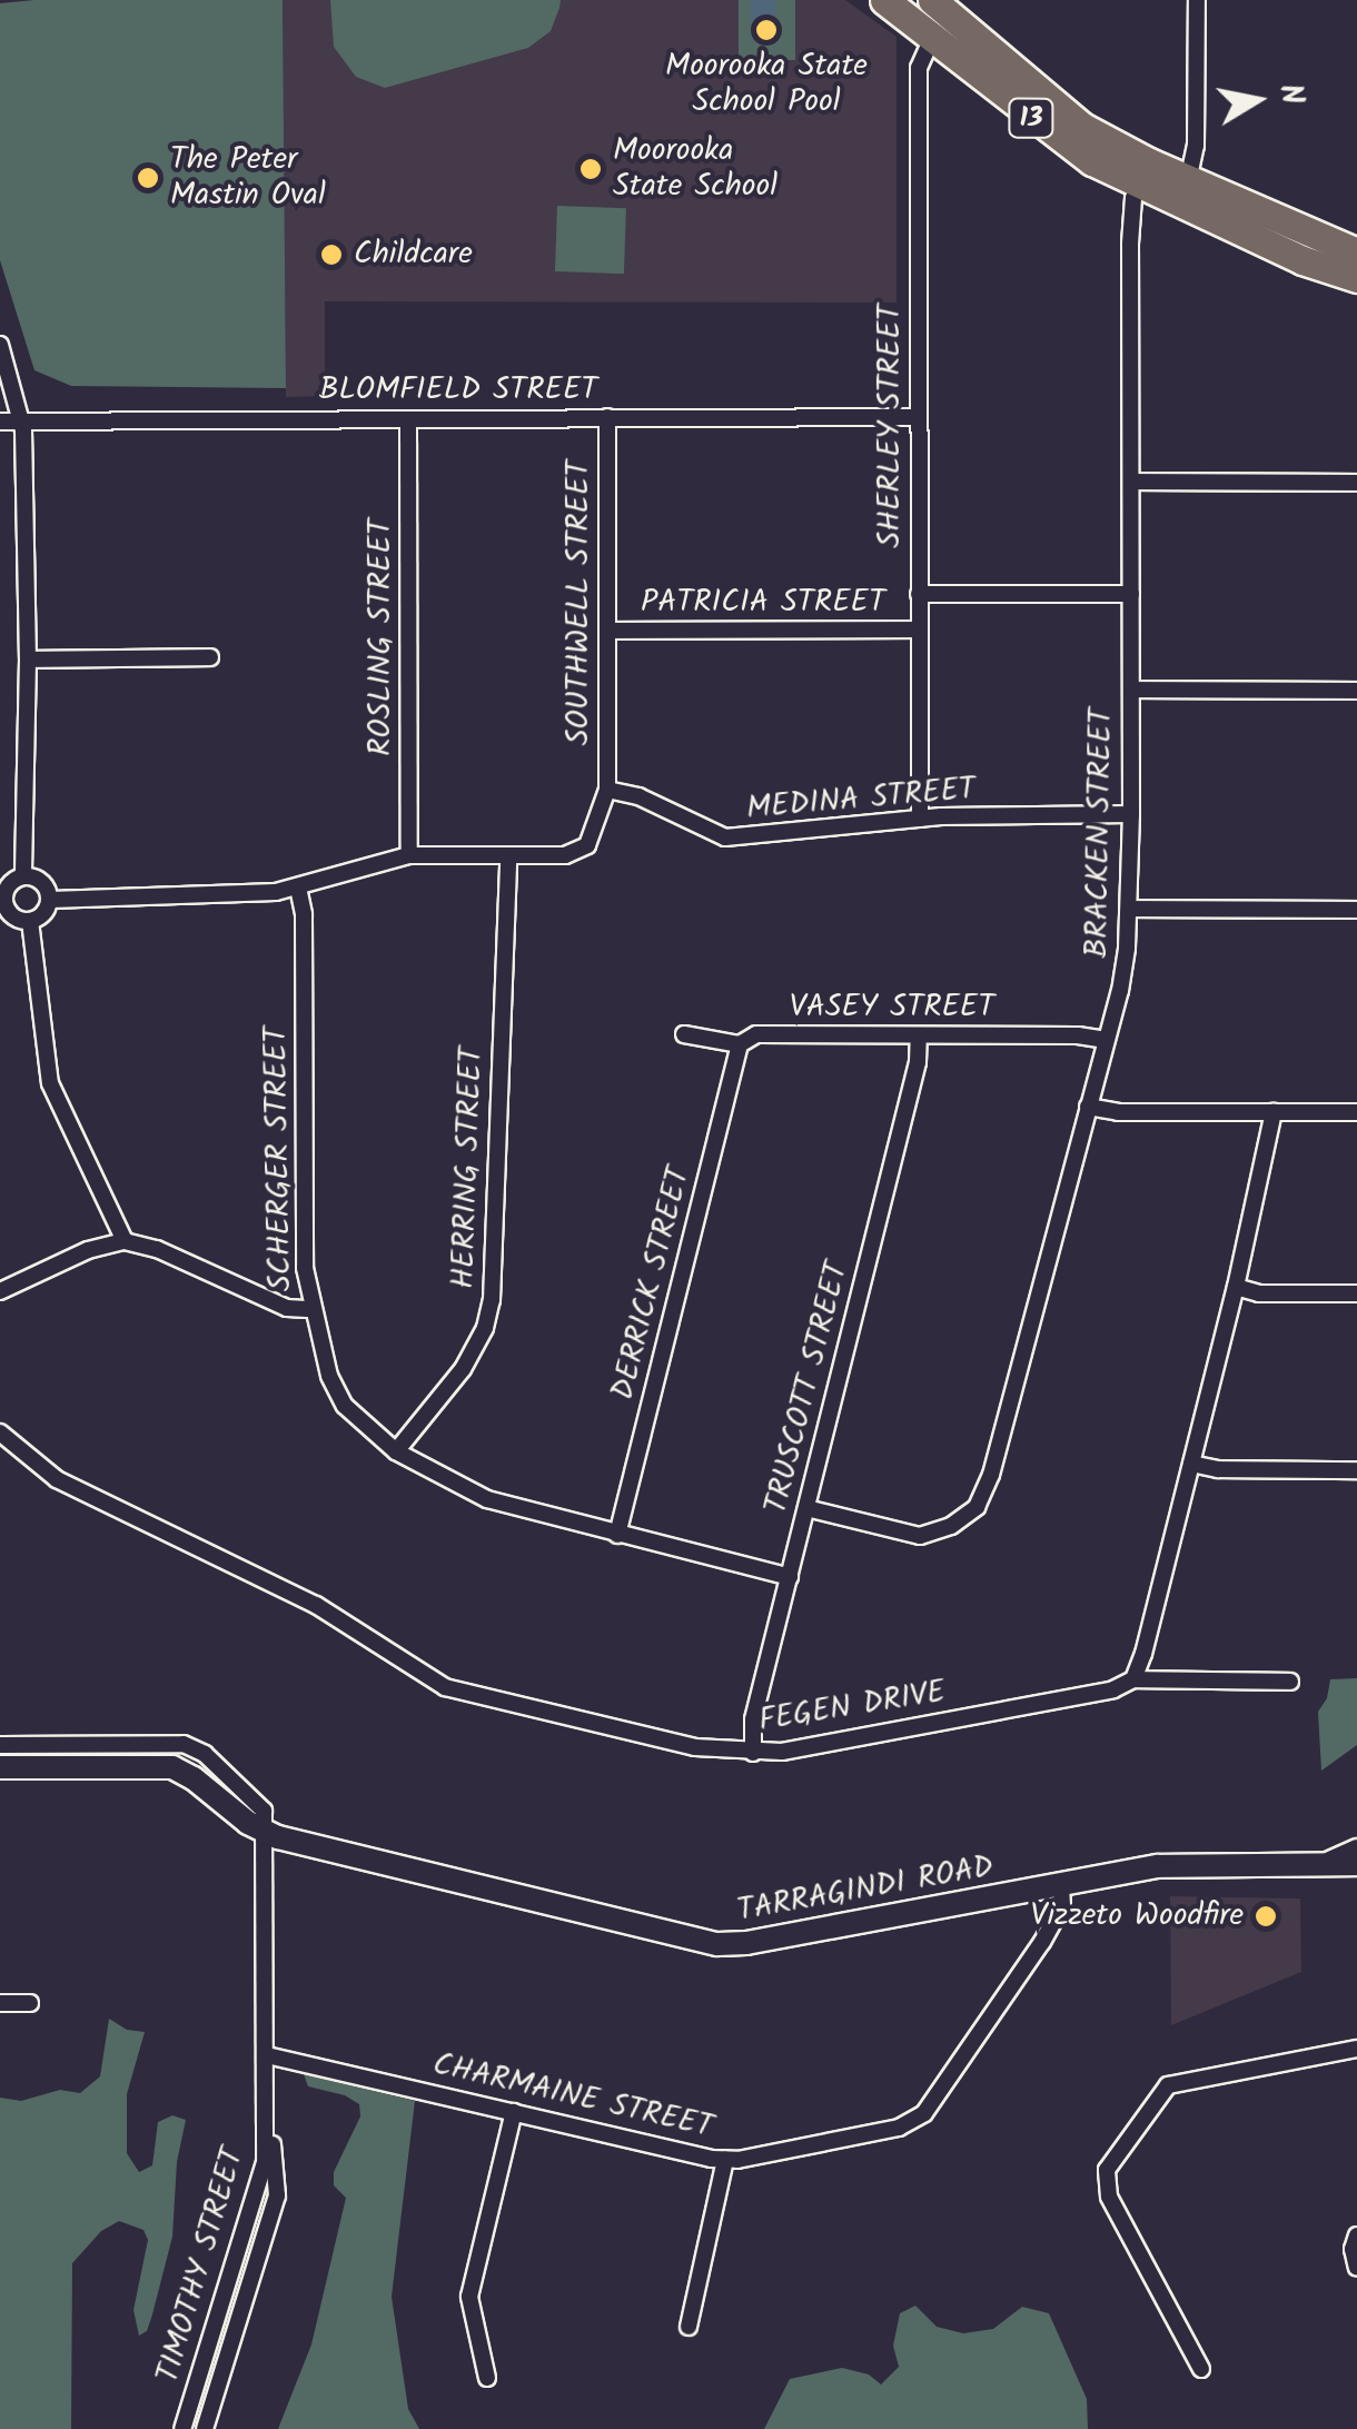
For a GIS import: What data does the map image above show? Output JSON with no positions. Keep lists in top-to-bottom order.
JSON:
{
  "streets": {
    "highway": ["13"],
    "street": [
      "BLOMFIELD STREET",
      "SHERLEY STREET",
      "SOUTHWELL STREET",
      "PATRICIA STREET",
      "ROSLING STREET",
      "MEDINA STREET",
      "BRACKEN STREET",
      "VASEY STREET",
      "SCHERGER STREET",
      "HERRING STREET",
      "DERRICK STREET",
      "TRUSCOTT STREET",
      "FEGEN DRIVE",
      "TARRAGINDI ROAD",
      "CHARMAINE STREET",
      "TIMOTHY STREET"
    ]
  },
  "crossings": [
    ["13", "SHERLEY STREET"],
    ["13", "BRACKEN STREET"],
    ["BLOMFIELD STREET", "SHERLEY STREET"],
    ["BLOMFIELD STREET", "SOUTHWELL STREET"],
    ["BLOMFIELD STREET", "ROSLING STREET"],
    ["SHERLEY STREET", "PATRICIA STREET"],
    ["SHERLEY STREET", "MEDINA STREET"],
    ["SOUTHWELL STREET", "PATRICIA STREET"],
    ["SOUTHWELL STREET", "MEDINA STREET"],
    ["MEDINA STREET", "BRACKEN STREET"],
    ["BRACKEN STREET", "VASEY STREET"],
    ["BRACKEN STREET", "TRUSCOTT STREET"],
    ["VASEY STREET", "DERRICK STREET"],
    ["VASEY STREET", "TRUSCOTT STREET"],
    ["SCHERGER STREET", "HERRING STREET"],
    ["SCHERGER STREET", "DERRICK STREET"],
    ["SCHERGER STREET", "TRUSCOTT STREET"],
    ["TRUSCOTT STREET", "FEGEN DRIVE"],
    ["TARRAGINDI ROAD", "CHARMAINE STREET"],
    ["TARRAGINDI ROAD", "TIMOTHY STREET"],
    ["CHARMAINE STREET", "TIMOTHY STREET"]
  ],
  "places": [
    "Moorooka State School Pool",
    "Moorooka State School",
    "The Peter Mastin Oval",
    "Childcare",
    "Vizzeto Woodfire"
  ],
  "north": "right"
}
